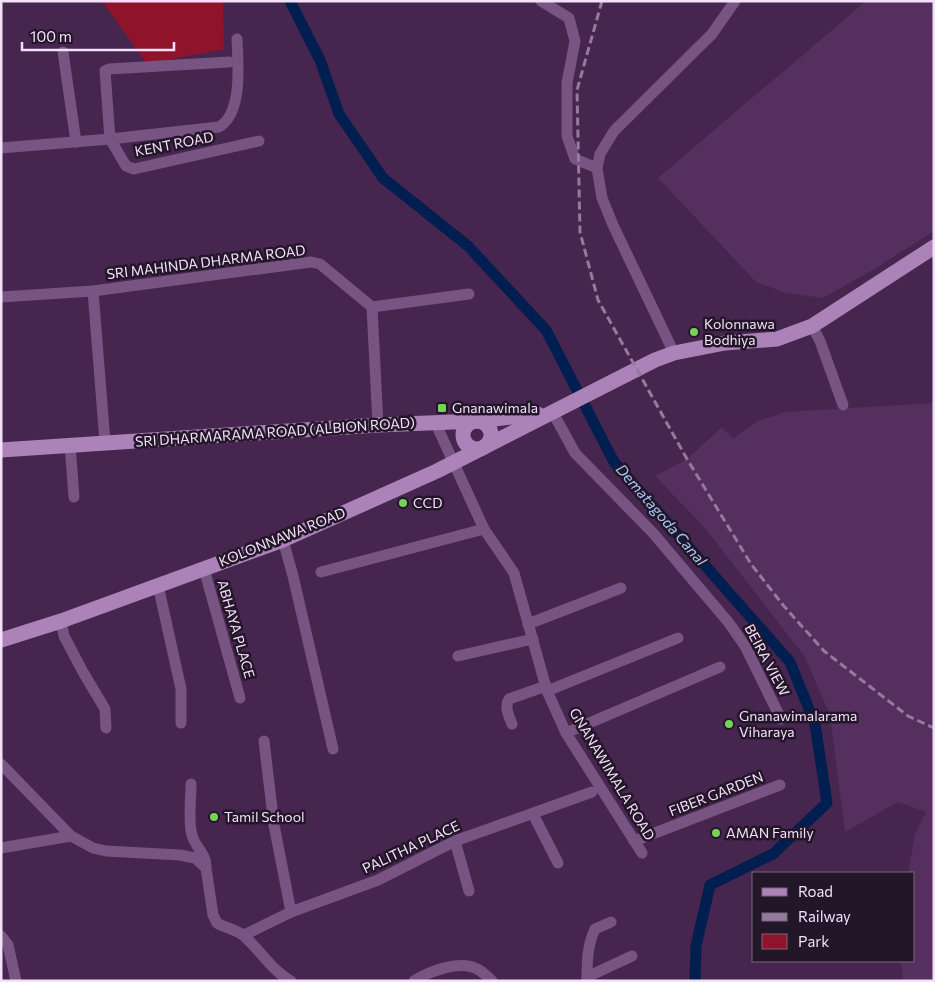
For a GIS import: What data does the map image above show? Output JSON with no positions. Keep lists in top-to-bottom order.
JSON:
{
  "streets": {
    "main road": ["SRI DHARMARAMA ROAD (ALBION ROAD)", "KOLONNAWA ROAD"],
    "street": [
      "KENT ROAD",
      "SRI MAHINDA DHARMA ROAD",
      "ABHAYA PLACE",
      "BEIRA VIEW",
      "GNANAWIMALA ROAD",
      "FIBER GARDEN",
      "PALITHA PLACE"
    ]
  },
  "crossings": [
    ["SRI DHARMARAMA ROAD (ALBION ROAD)", "KOLONNAWA ROAD"],
    ["SRI DHARMARAMA ROAD (ALBION ROAD)", "BEIRA VIEW"],
    ["SRI DHARMARAMA ROAD (ALBION ROAD)", "GNANAWIMALA ROAD"],
    ["KOLONNAWA ROAD", "ABHAYA PLACE"],
    ["KOLONNAWA ROAD", "BEIRA VIEW"],
    ["KOLONNAWA ROAD", "GNANAWIMALA ROAD"],
    ["GNANAWIMALA ROAD", "FIBER GARDEN"]
  ],
  "water": ["Dematagoda Canal"],
  "places": {
    "other": [
      "Kolonnawa Bodhiya",
      "CCD",
      "Gnanawimalarama Viharaya",
      "Tamil School",
      "AMAN Family"
    ],
    "transit": ["Gnanawimala"]
  },
  "legend": ["Road", "Railway", "Park"],
  "scale_bar": "100 m"
}
